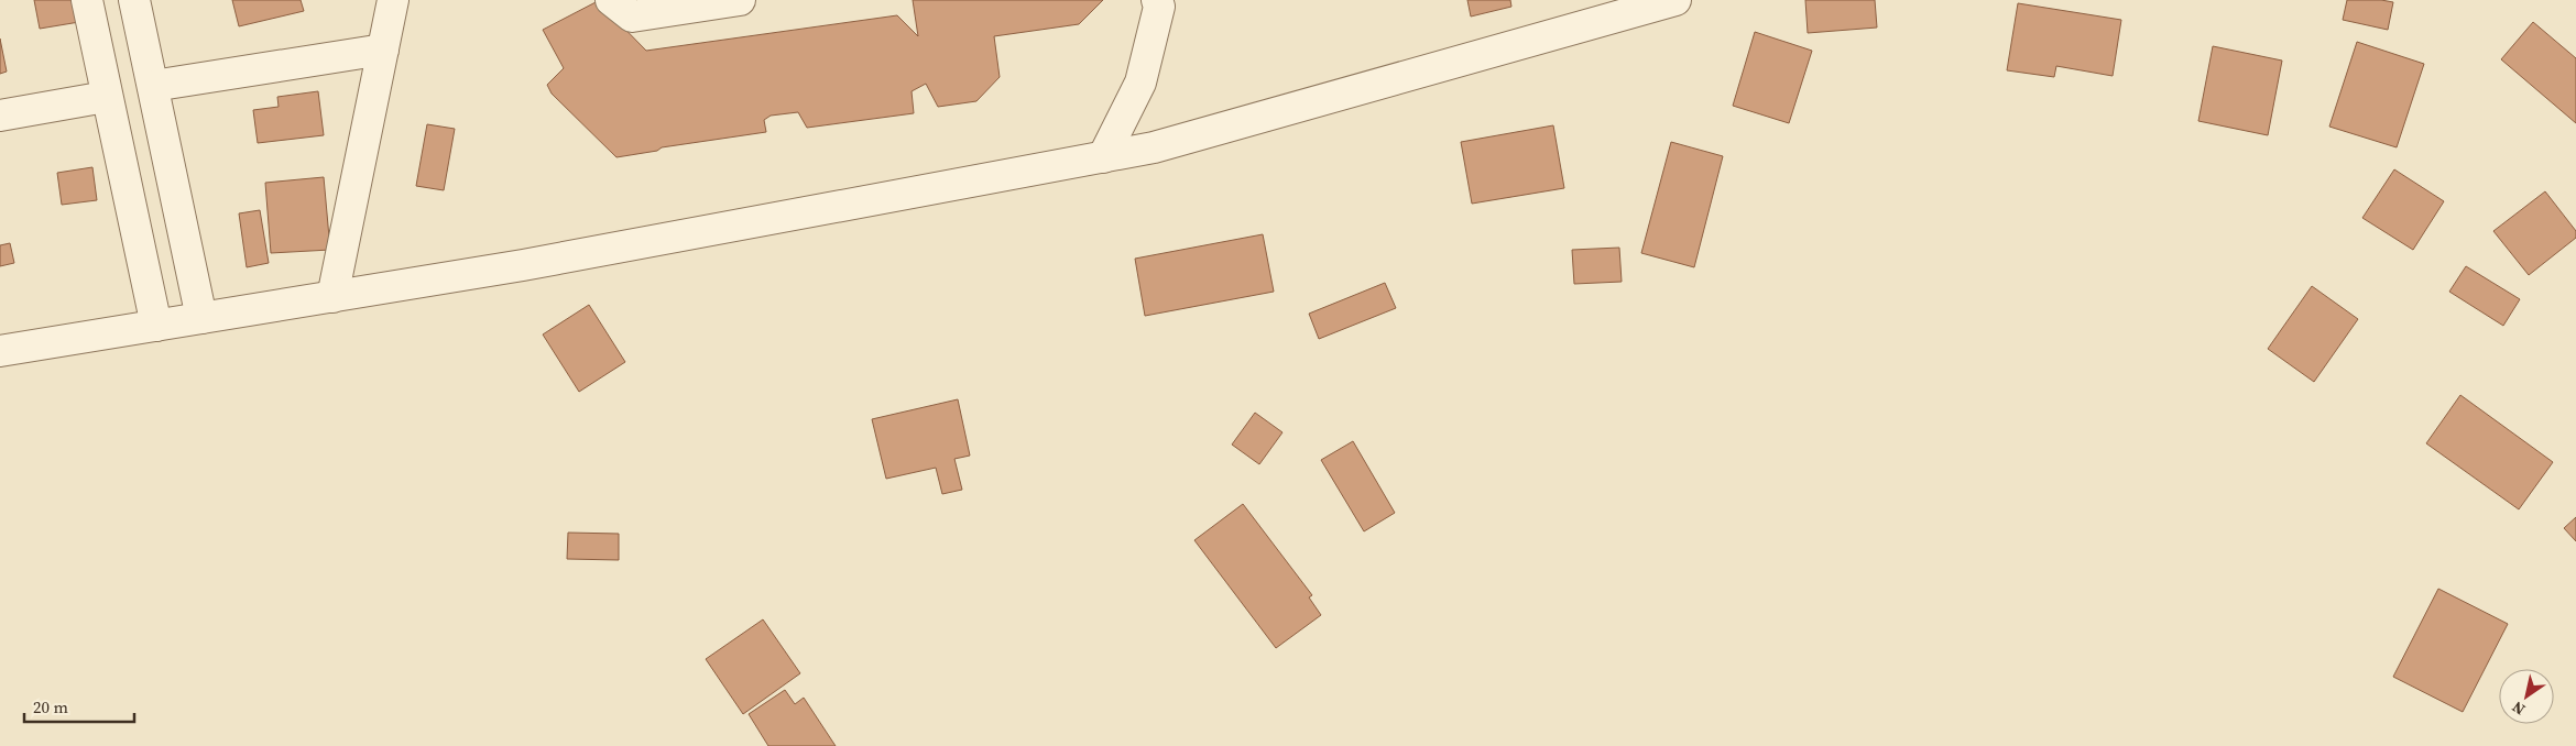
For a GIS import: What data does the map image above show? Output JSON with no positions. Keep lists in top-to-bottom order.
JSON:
{
  "scale_bar": "20 m",
  "north": "bottom left"
}
